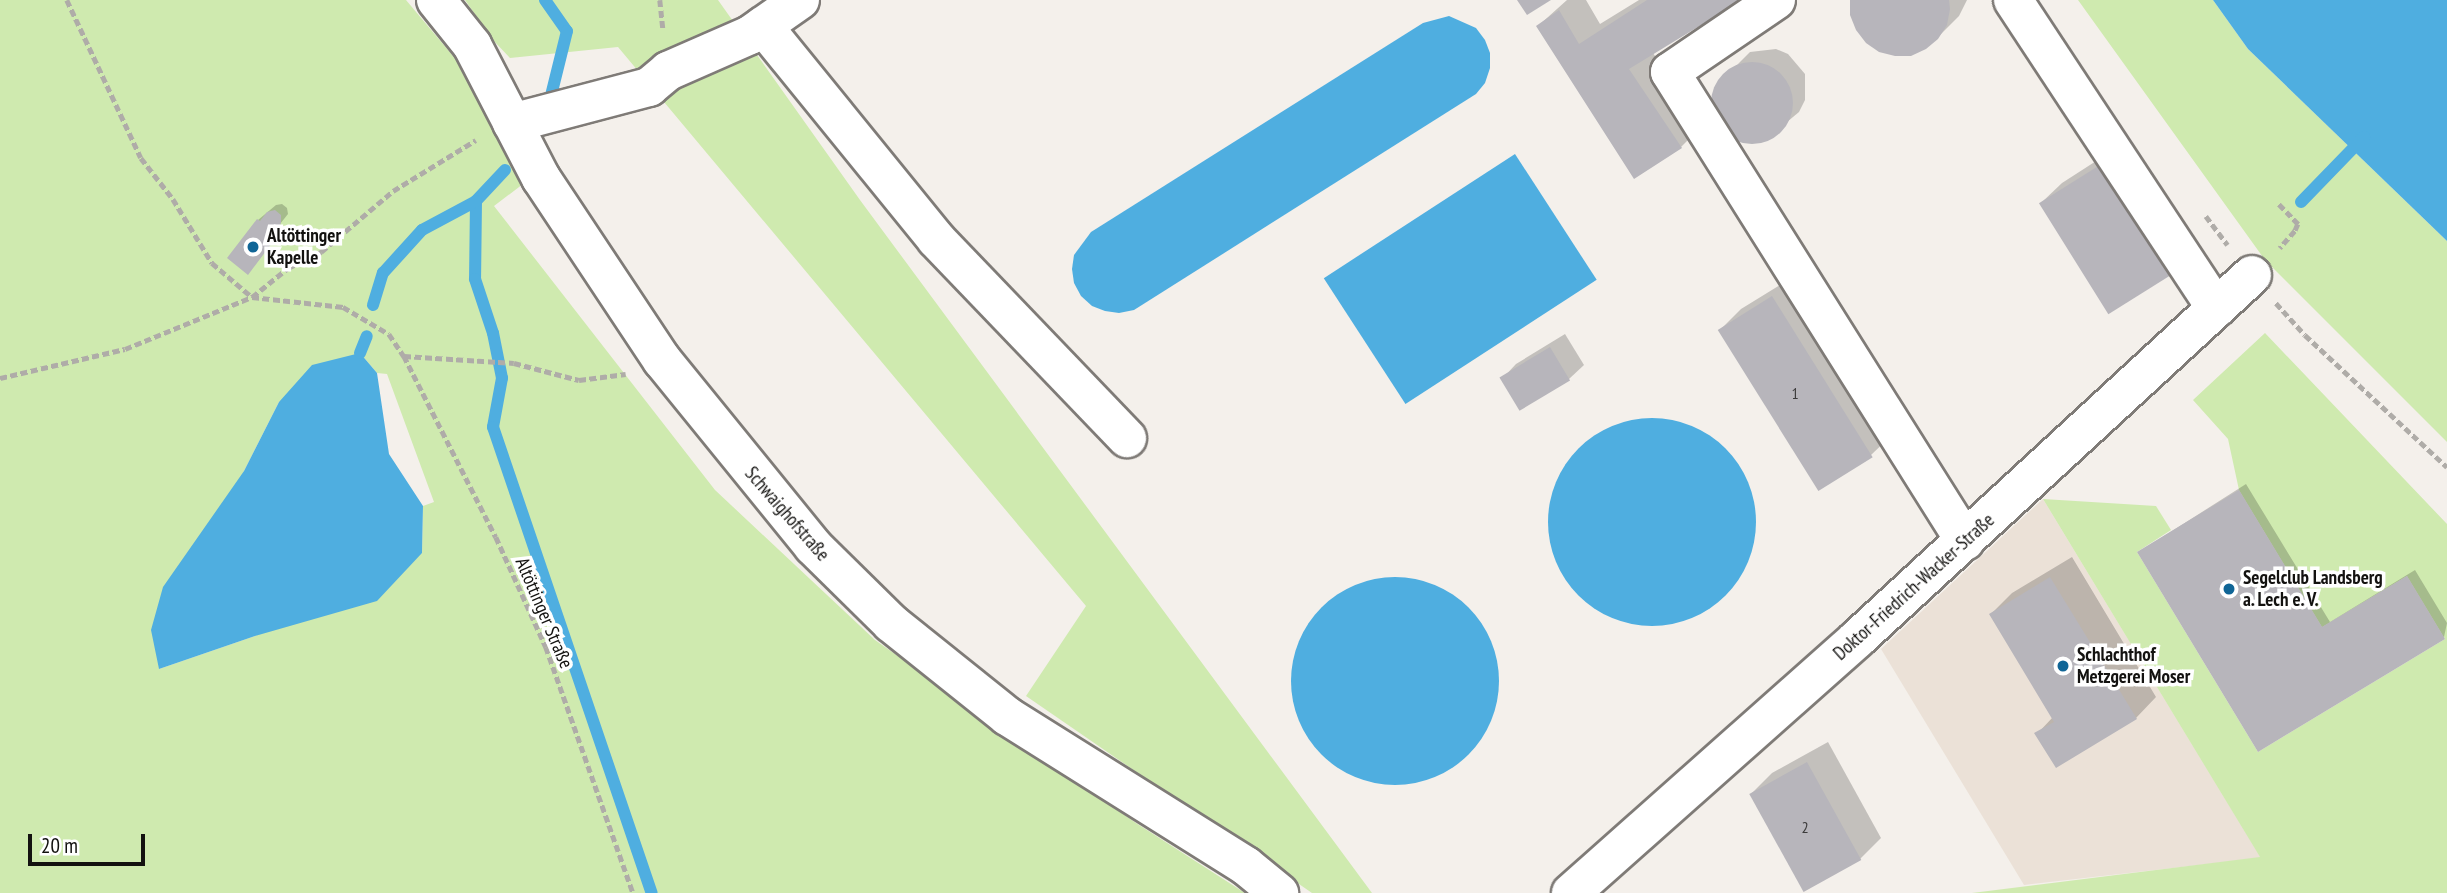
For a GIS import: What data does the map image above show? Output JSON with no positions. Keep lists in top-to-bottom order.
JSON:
{
  "streets": {
    "street": ["Schwaighofstraße", "Doktor-Friedrich-Wacker-Straße"],
    "path": ["Altöttinger Straße"]
  },
  "places": ["Altöttinger Kapelle", "Segelclub Landsberg a. Lech e. V.", "Schlachthof Metzgerei Moser"],
  "house_numbers": ["1", "2"],
  "scale_bar": "20 m"
}
